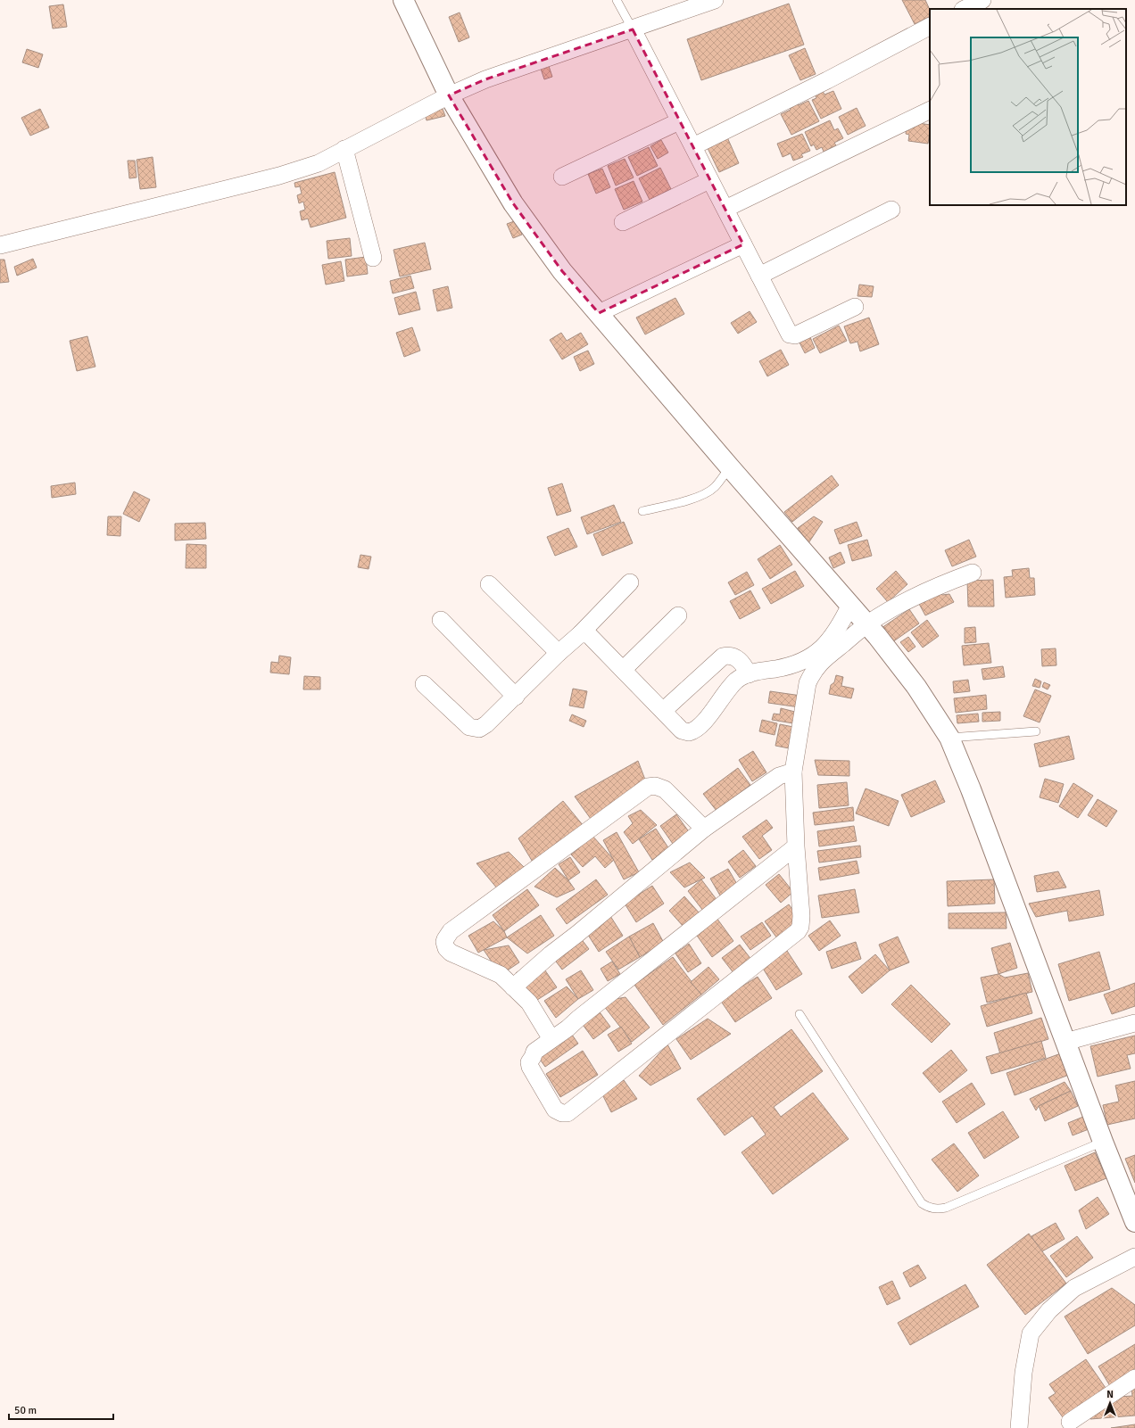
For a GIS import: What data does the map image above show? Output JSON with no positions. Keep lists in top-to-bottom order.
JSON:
{
  "scale_bar": "50 m",
  "north": "top"
}
